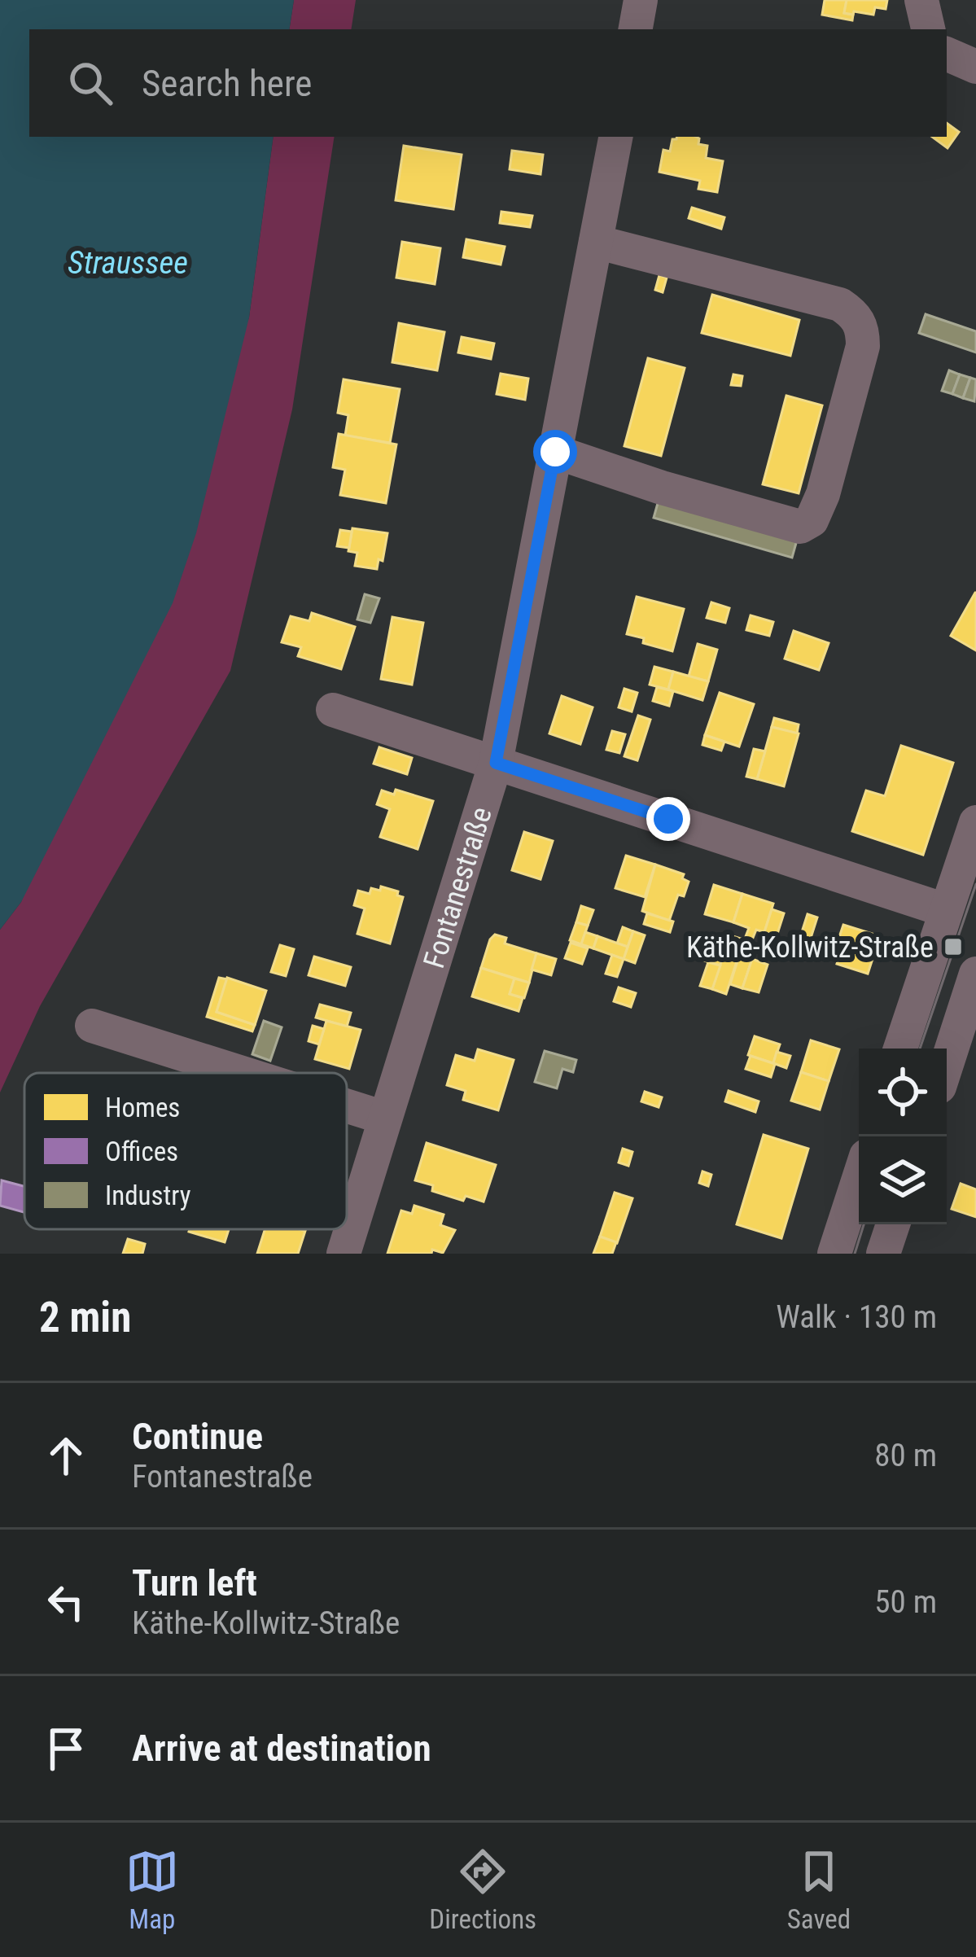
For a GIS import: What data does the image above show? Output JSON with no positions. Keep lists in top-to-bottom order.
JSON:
{
  "streets": {
    "street": ["Fontanestraße"]
  },
  "water": ["Straussee"],
  "places": {
    "transit": ["Käthe-Kollwitz-Straße"]
  },
  "legend": ["Homes", "Offices", "Industry"],
  "page": {
    "search": "Search here",
    "heading": ["2 min", "Walk · 130 m"],
    "list": [
      ["Continue", "Fontanestraße", "80 m"],
      ["Turn left", "Käthe-Kollwitz-Straße", "50 m"],
      "Arrive at destination"
    ],
    "nav": ["Map", "Directions", "Saved"]
  }
}
